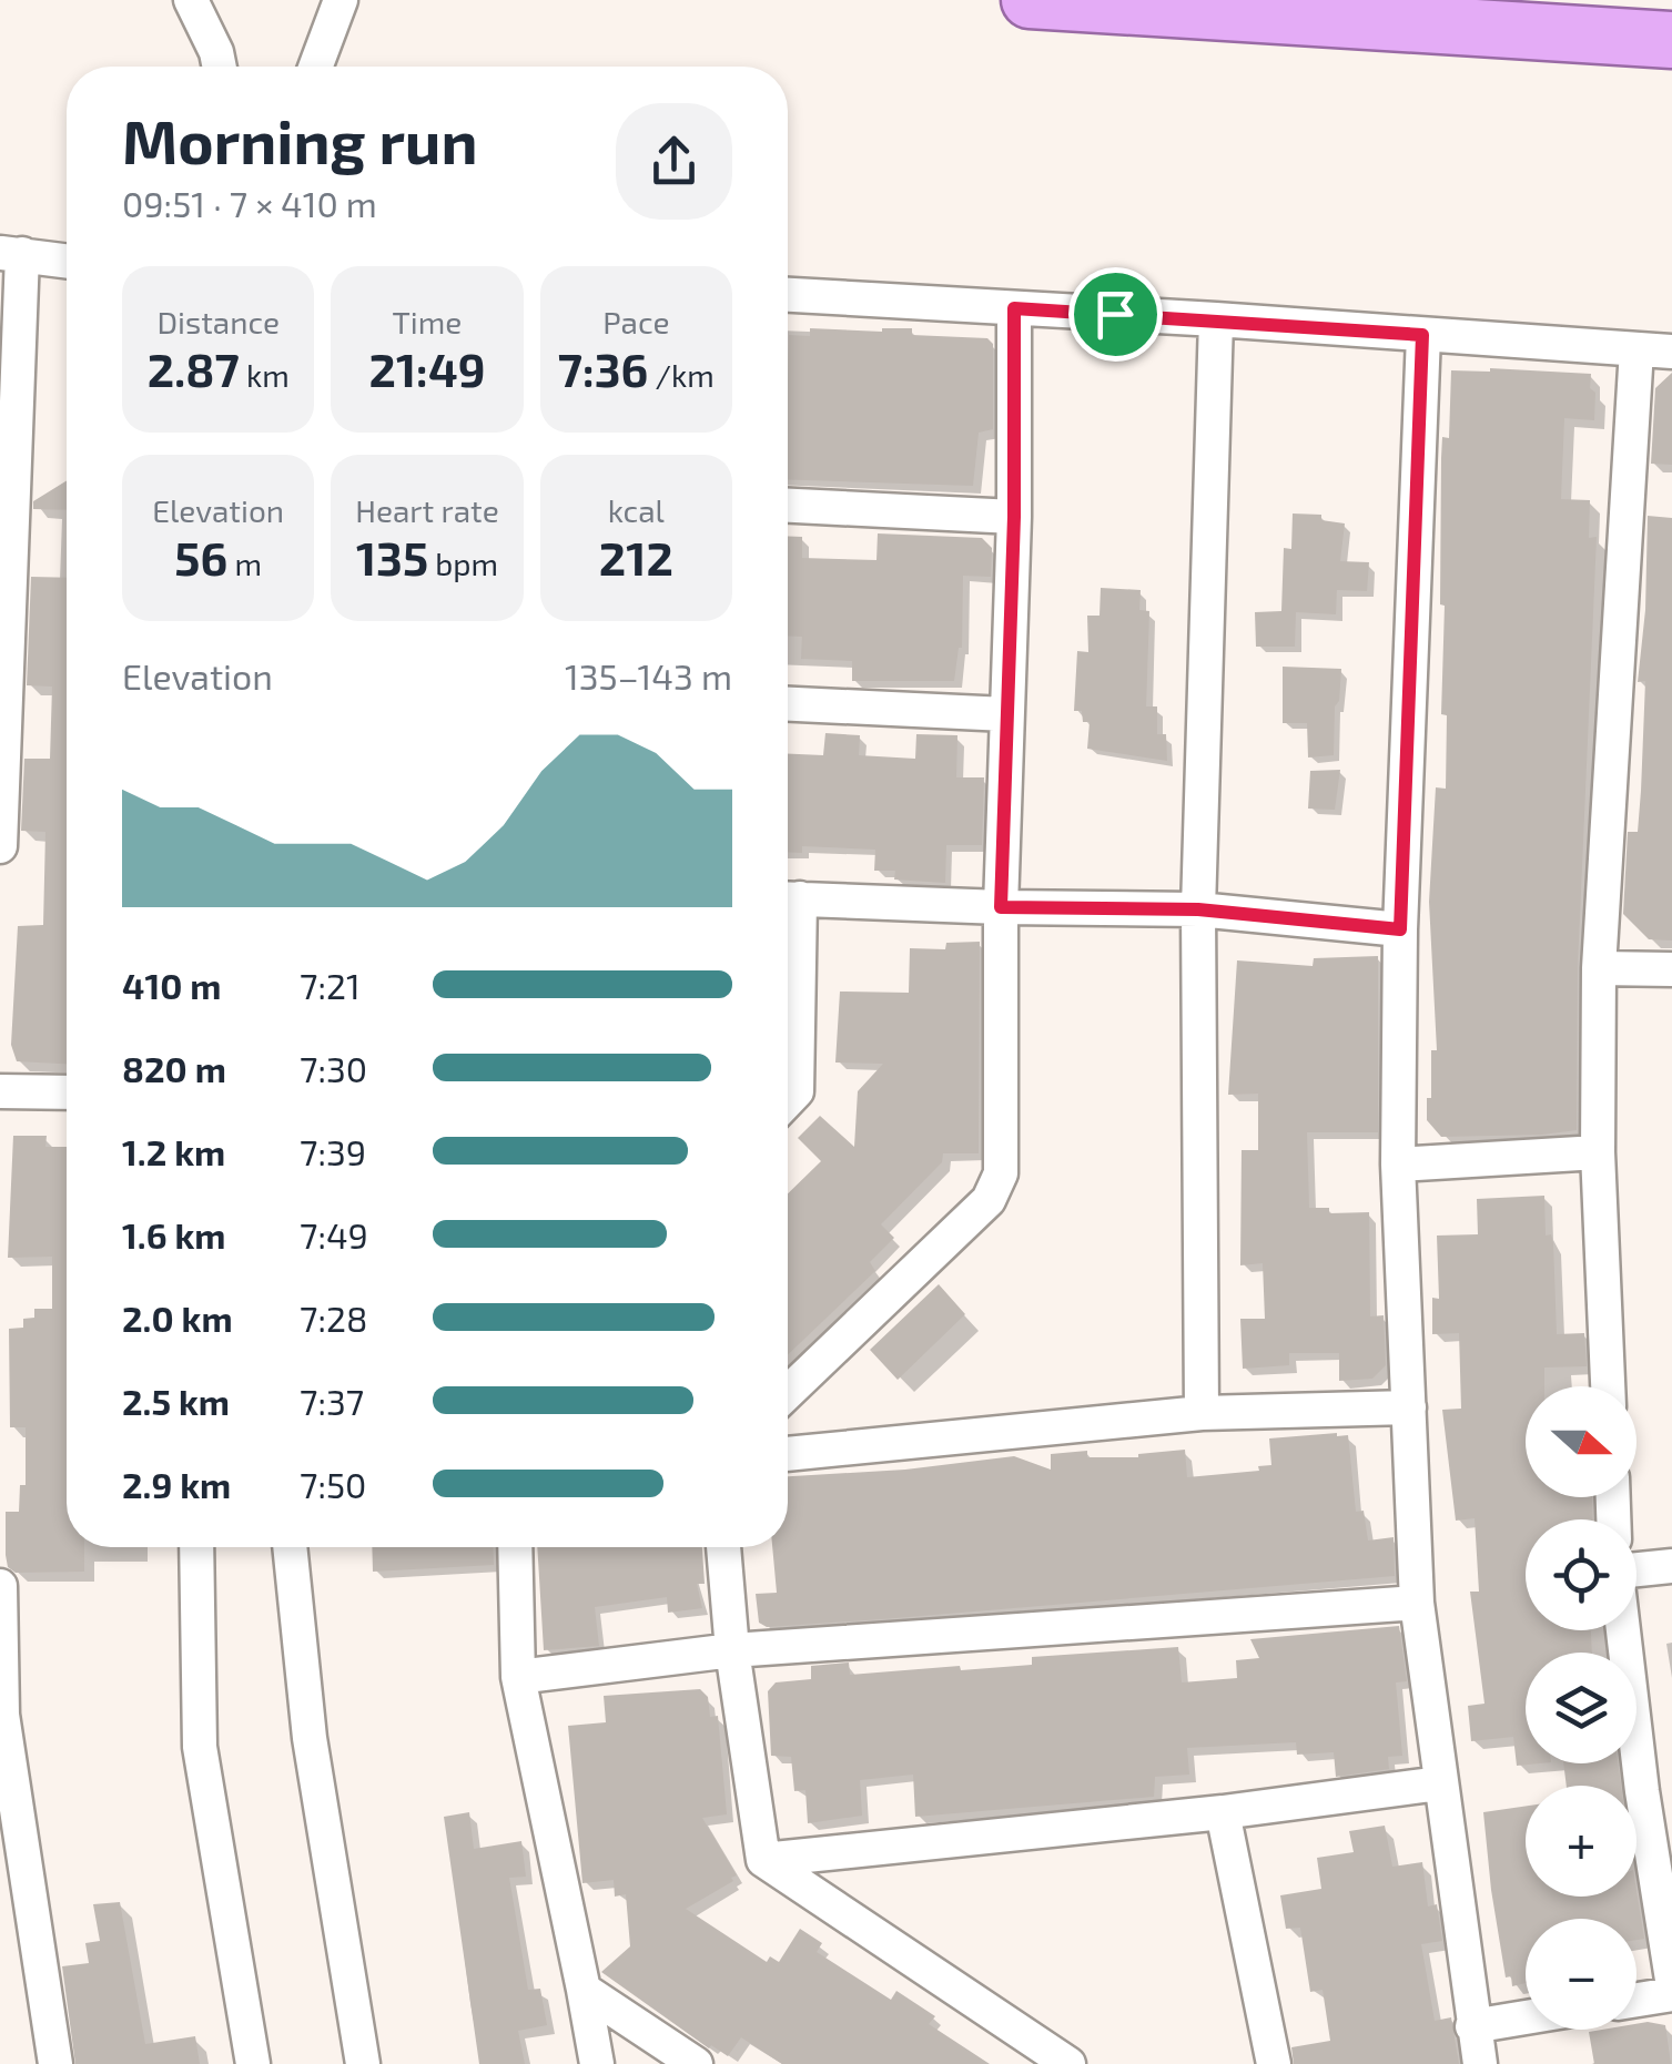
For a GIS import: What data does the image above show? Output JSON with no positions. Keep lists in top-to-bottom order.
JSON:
{
  "north": "right",
  "page": {
    "heading": ["Morning run", "09:51 · 7 × 410 m"],
    "stats": [
      ["Distance", "2.87 km"],
      ["Time", "21:49"],
      ["Pace", "7:36 /km"],
      ["Elevation", "56 m"],
      ["Heart rate", "135 bpm"],
      ["kcal", "212"]
    ],
    "chart": ["Elevation", "135–143 m"],
    "list": [
      {
        "name": "410 m",
        "note": "7:21"
      },
      {
        "name": "820 m",
        "note": "7:30"
      },
      {
        "name": "1.2 km",
        "note": "7:39"
      },
      {
        "name": "1.6 km",
        "note": "7:49"
      },
      {
        "name": "2.0 km",
        "note": "7:28"
      },
      {
        "name": "2.5 km",
        "note": "7:37"
      },
      {
        "name": "2.9 km",
        "note": "7:50"
      }
    ],
    "map_buttons": ["+", "−"]
  }
}
